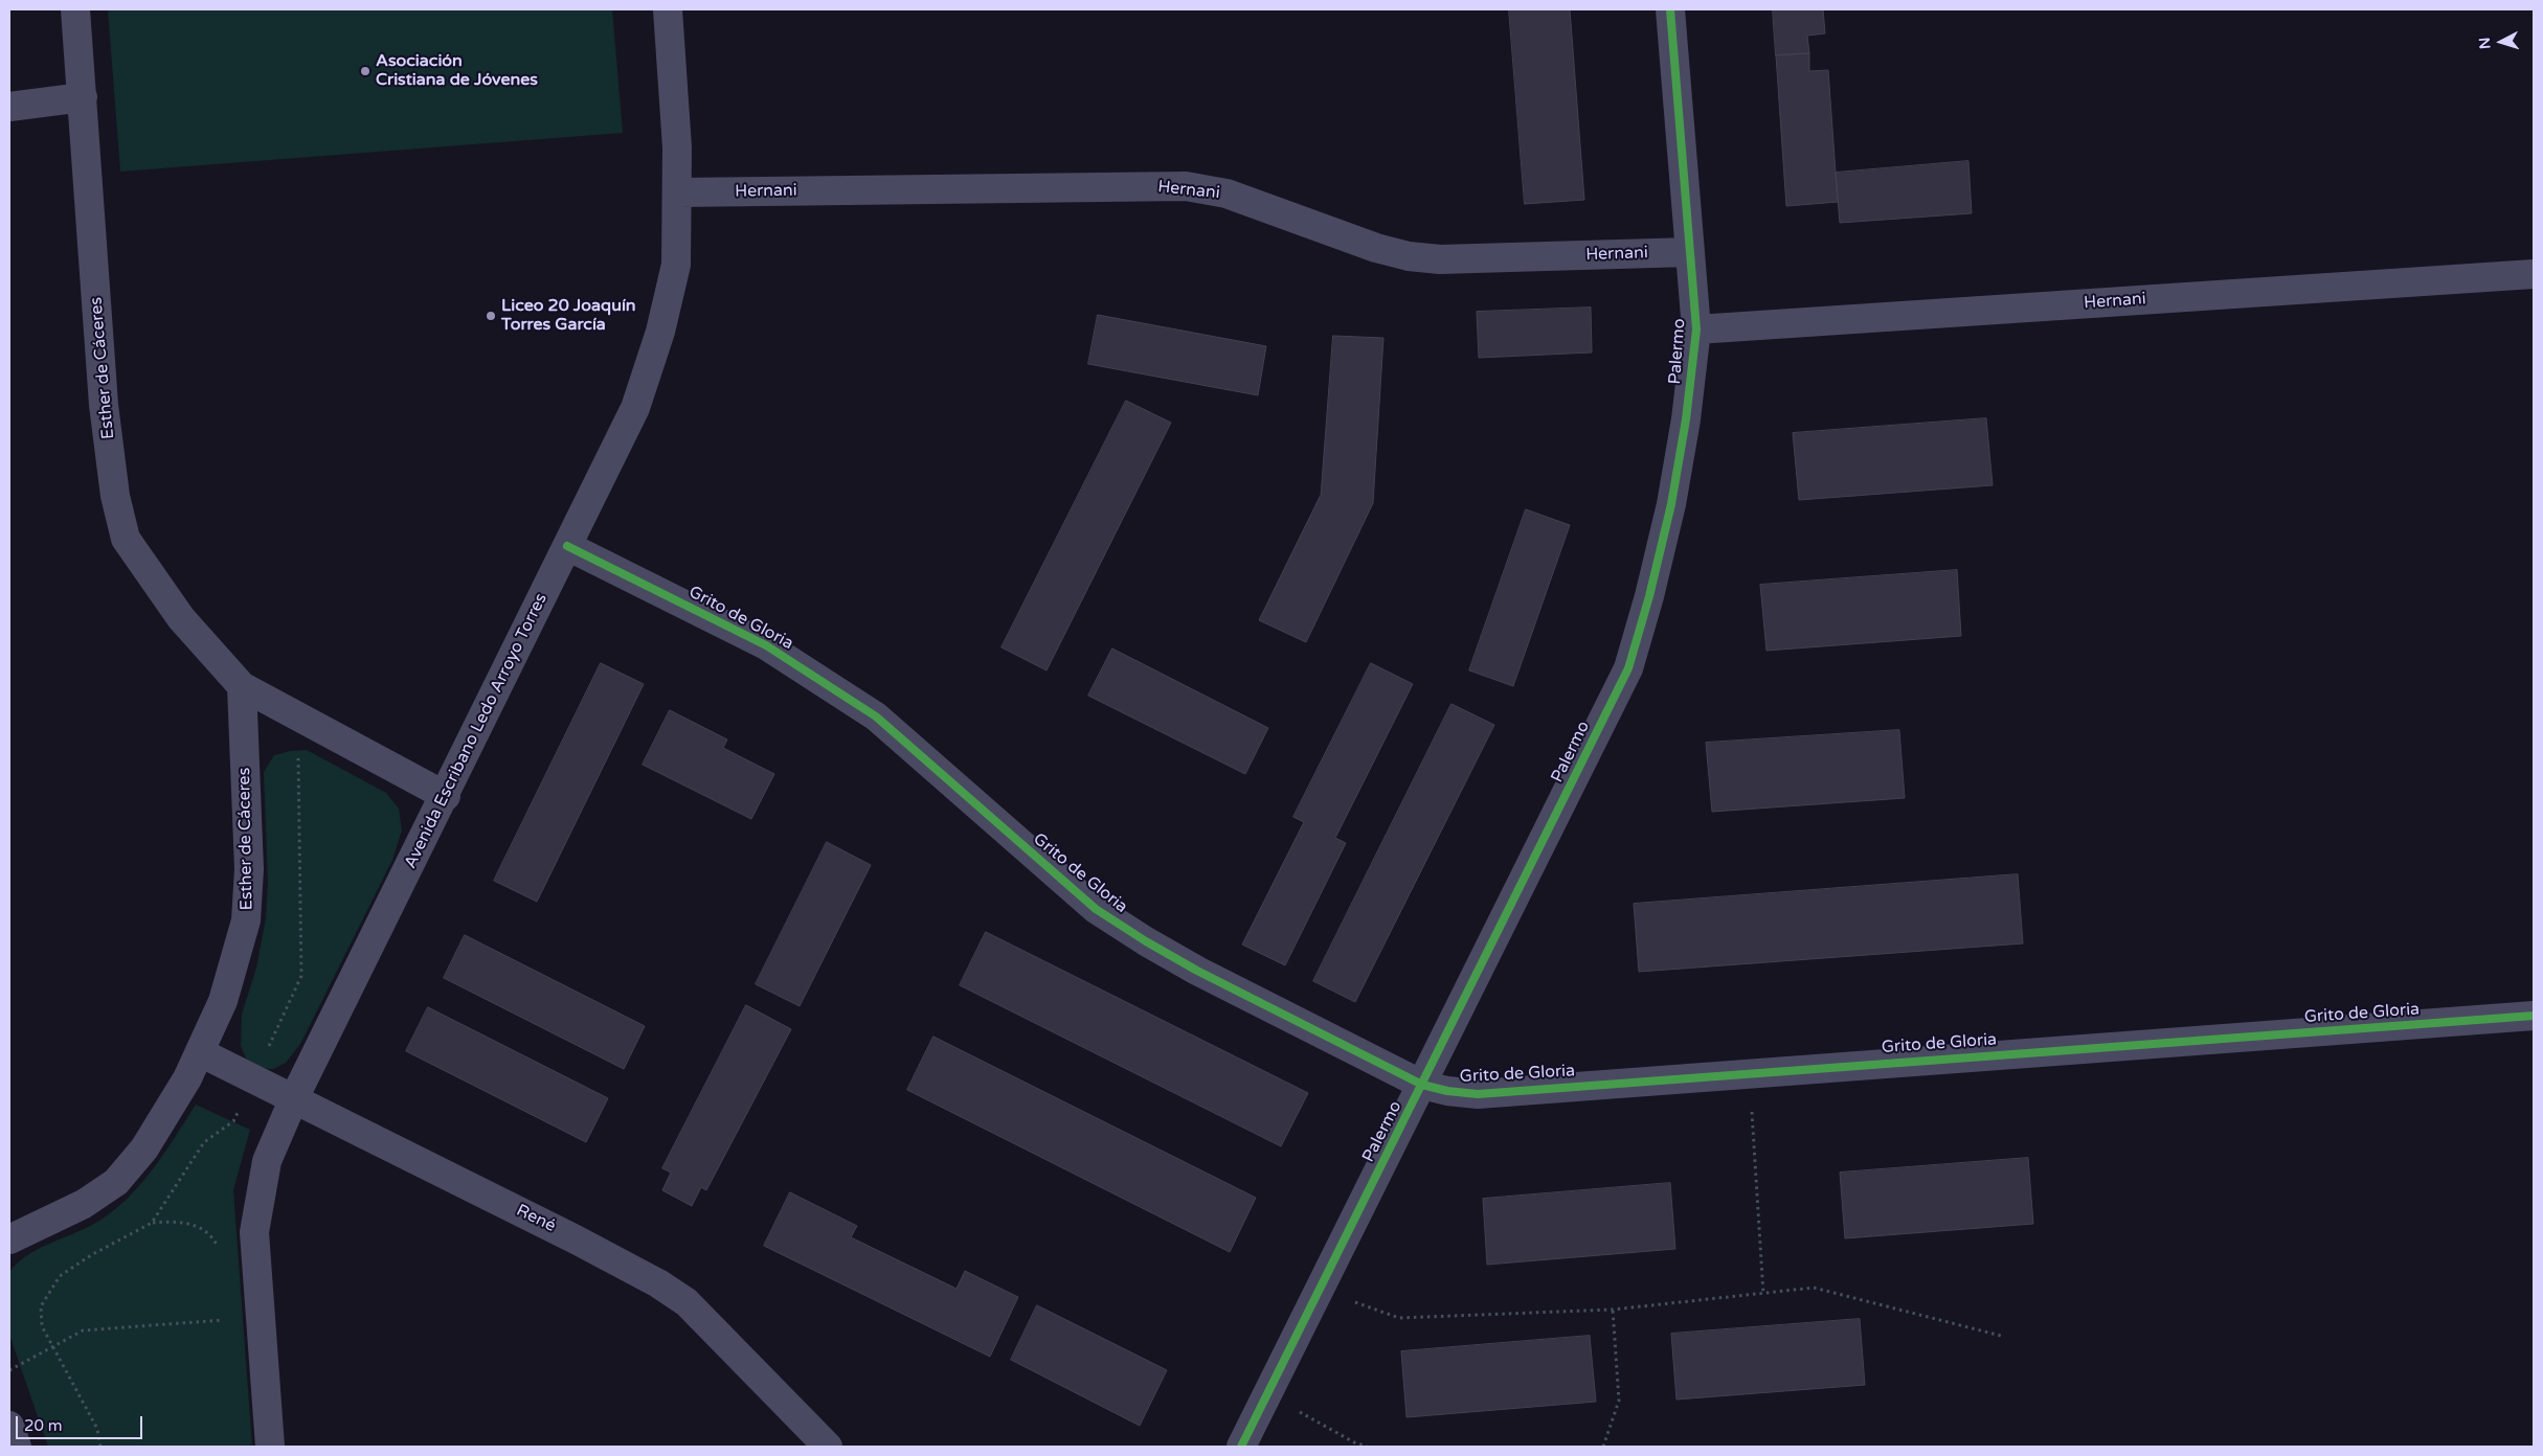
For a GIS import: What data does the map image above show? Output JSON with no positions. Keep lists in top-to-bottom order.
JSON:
{
  "streets": {
    "street": [
      "Hernani",
      "Palermo",
      "Esther de Cáceres",
      "Grito de Gloria",
      "Avenida Escribano Ledo Arroyo Torres",
      "René"
    ]
  },
  "crossings": [
    ["Hernani", "Palermo"],
    ["Hernani", "Avenida Escribano Ledo Arroyo Torres"],
    ["Palermo", "Grito de Gloria"],
    ["Esther de Cáceres", "Avenida Escribano Ledo Arroyo Torres"],
    ["Esther de Cáceres", "René"],
    ["Grito de Gloria", "Avenida Escribano Ledo Arroyo Torres"],
    ["Avenida Escribano Ledo Arroyo Torres", "René"]
  ],
  "places": ["Asociación Cristiana de Jóvenes", "Liceo 20 Joaquín Torres García"],
  "scale_bar": "20 m",
  "north": "left"
}
